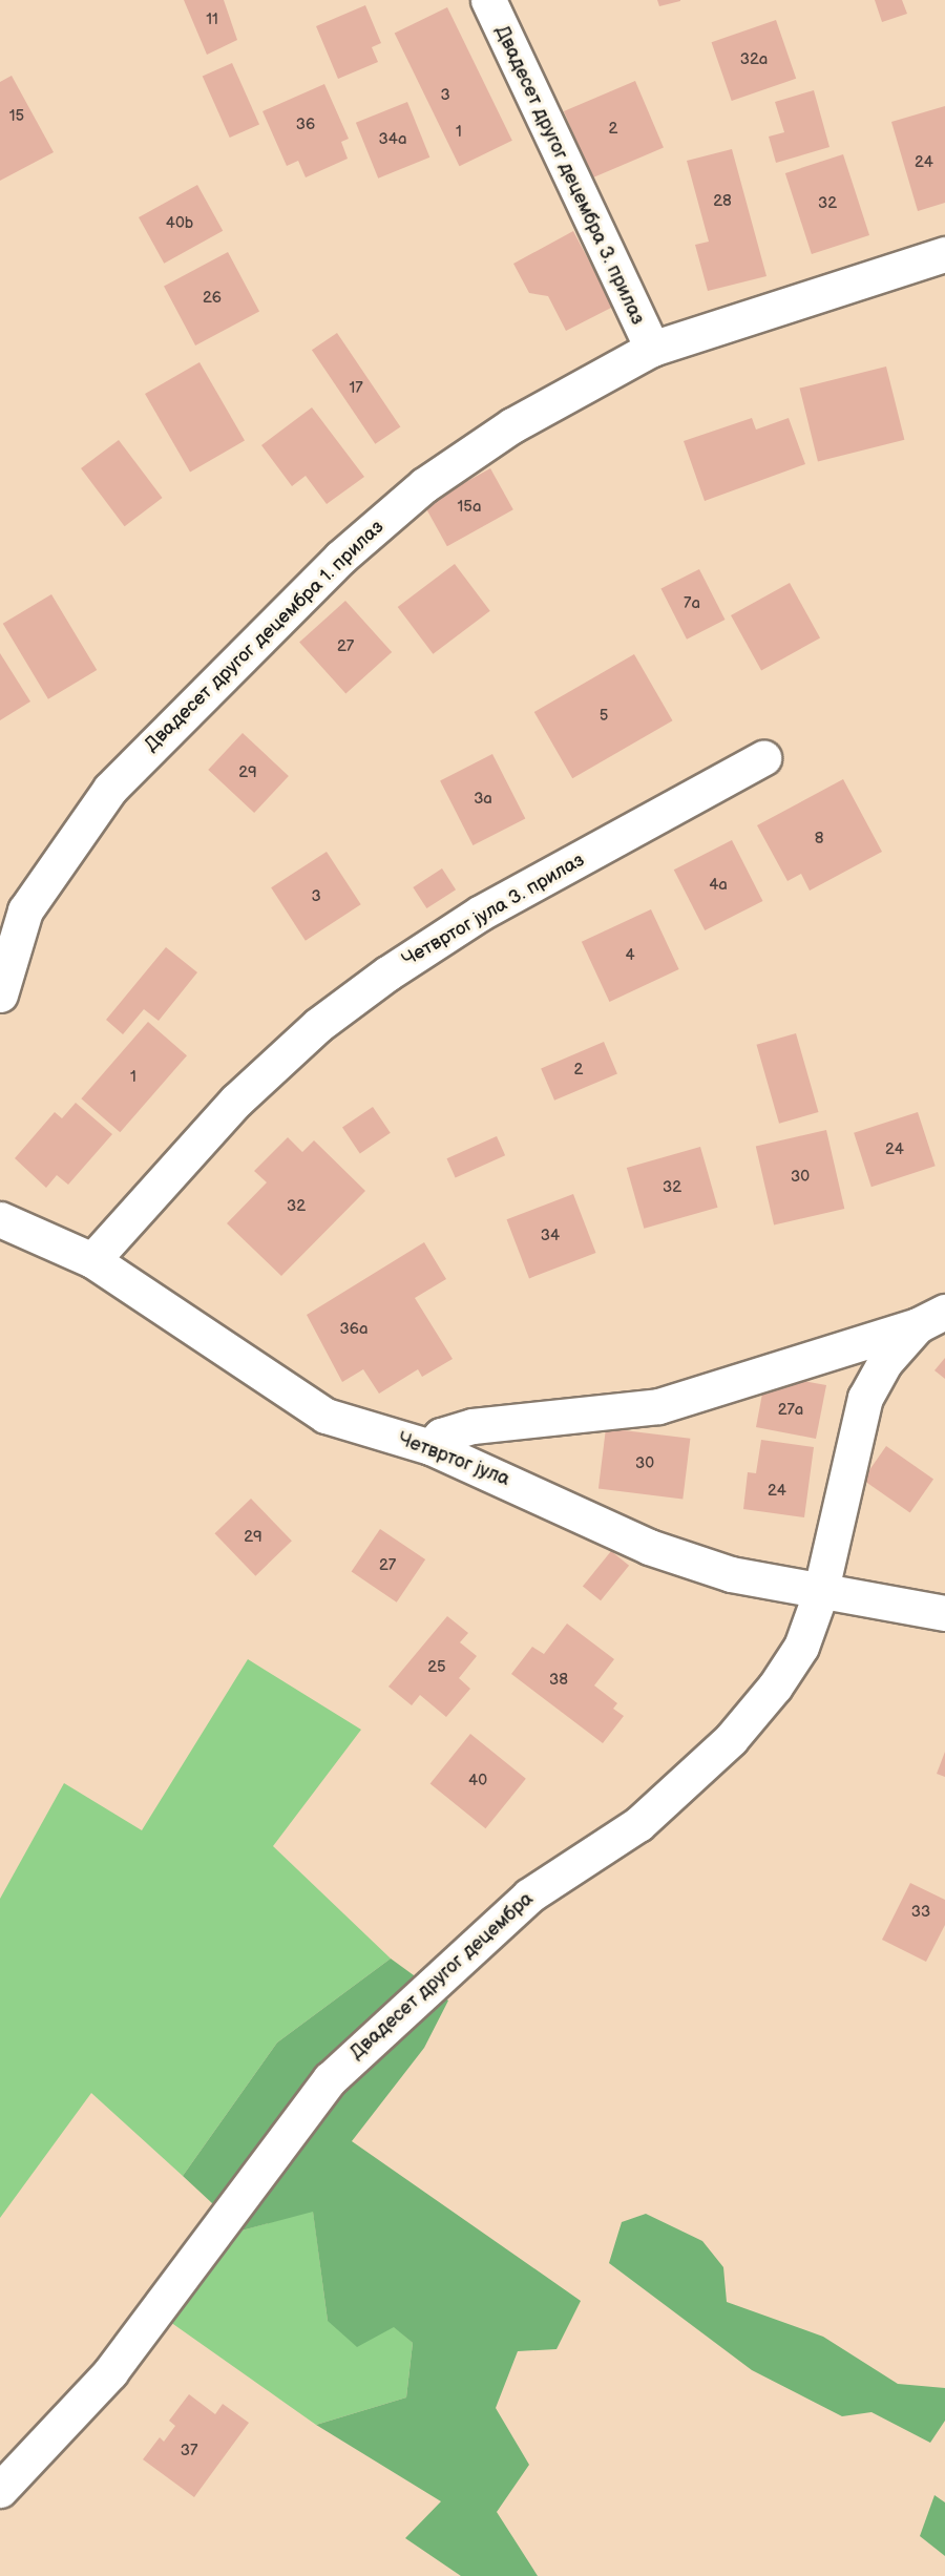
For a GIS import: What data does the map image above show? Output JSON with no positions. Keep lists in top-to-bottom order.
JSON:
{
  "streets": {
    "street": [
      "Двадесет другог децембра 3. прилаз",
      "Двадесет другог децембра 1. прилаз",
      "Четвртог јула 3. прилаз",
      "Четвртог јула",
      "Двадесет другог децембра"
    ]
  },
  "crossings": [
    ["Двадесет другог децембра 3. прилаз", "Двадесет другог децембра 1. прилаз"],
    ["Четвртог јула 3. прилаз", "Четвртог јула"],
    ["Четвртог јула", "Двадесет другог децембра"]
  ],
  "house_numbers": [
    "11",
    "32a",
    "3",
    "15",
    "36",
    "2",
    "1",
    "34a",
    "24",
    "28",
    "32",
    "40b",
    "26",
    "17",
    "15a",
    "7a",
    "27",
    "5",
    "29",
    "3a",
    "8",
    "4a",
    "3",
    "4",
    "2",
    "1",
    "24",
    "30",
    "32",
    "32",
    "34",
    "36a",
    "27a",
    "30",
    "24",
    "29",
    "27",
    "25",
    "38",
    "40",
    "33",
    "37"
  ]
}
